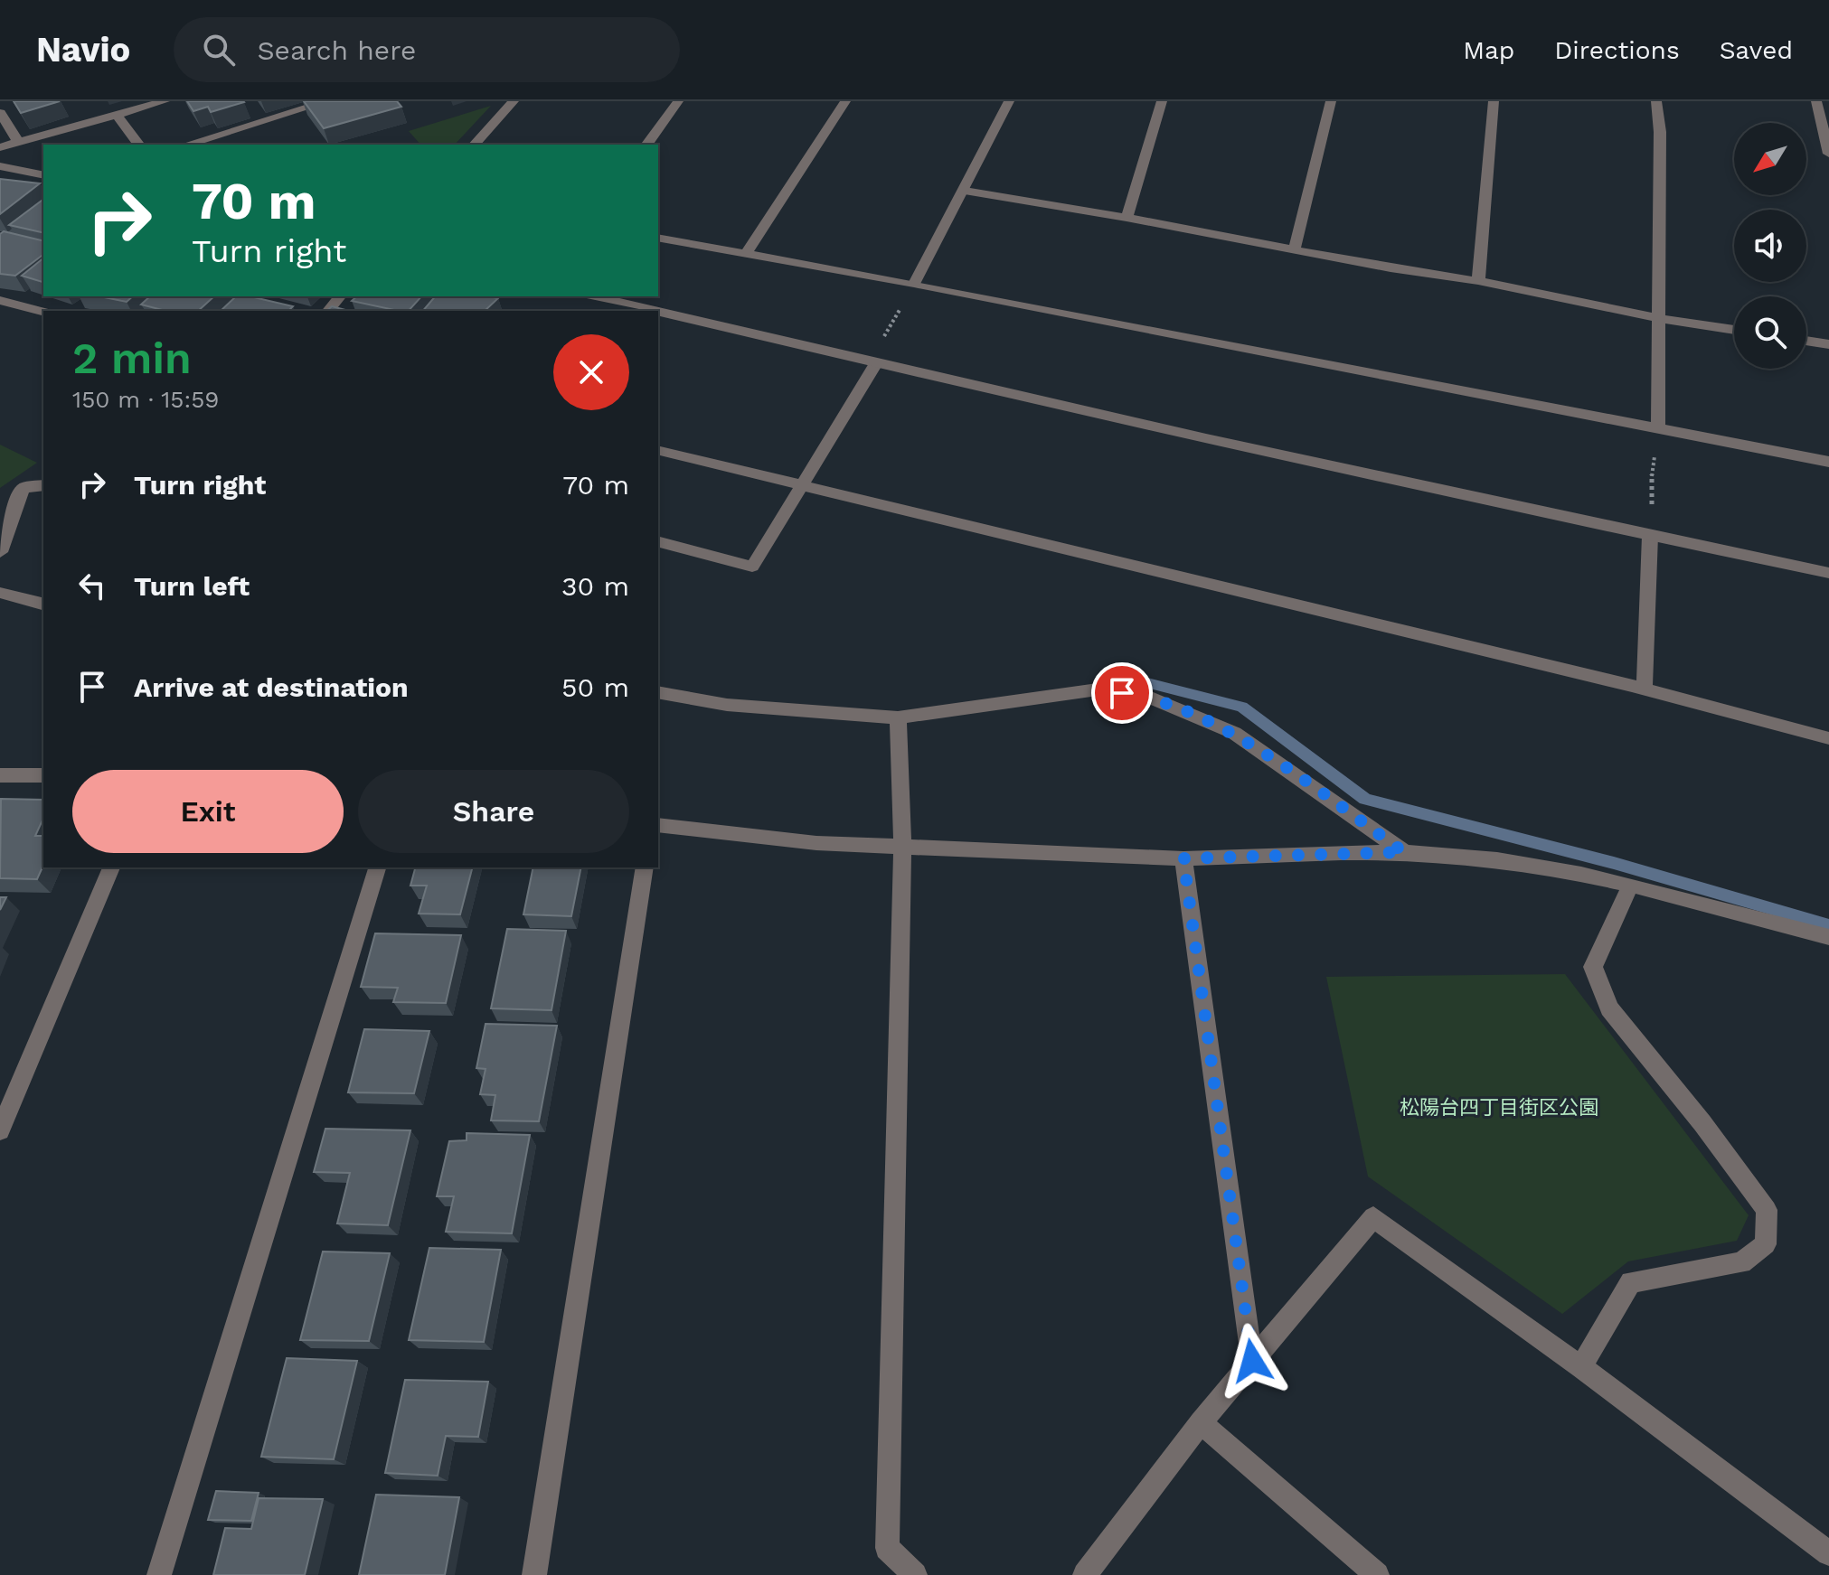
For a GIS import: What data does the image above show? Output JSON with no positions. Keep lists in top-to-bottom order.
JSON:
{
  "parks": ["松陽台四丁目街区公園"],
  "north": "bottom left",
  "page": {
    "header": "Navio",
    "search": "Search here",
    "nav": ["Map", "Directions", "Saved"],
    "turn": ["70 m", "Turn right"],
    "heading": ["2 min", "150 m · 15:59"],
    "list": [
      {
        "name": "Turn right",
        "value": "70 m"
      },
      {
        "name": "Turn left",
        "value": "30 m"
      },
      {
        "name": "Arrive at destination",
        "value": "50 m"
      }
    ],
    "buttons": ["Exit", "Share"]
  }
}
